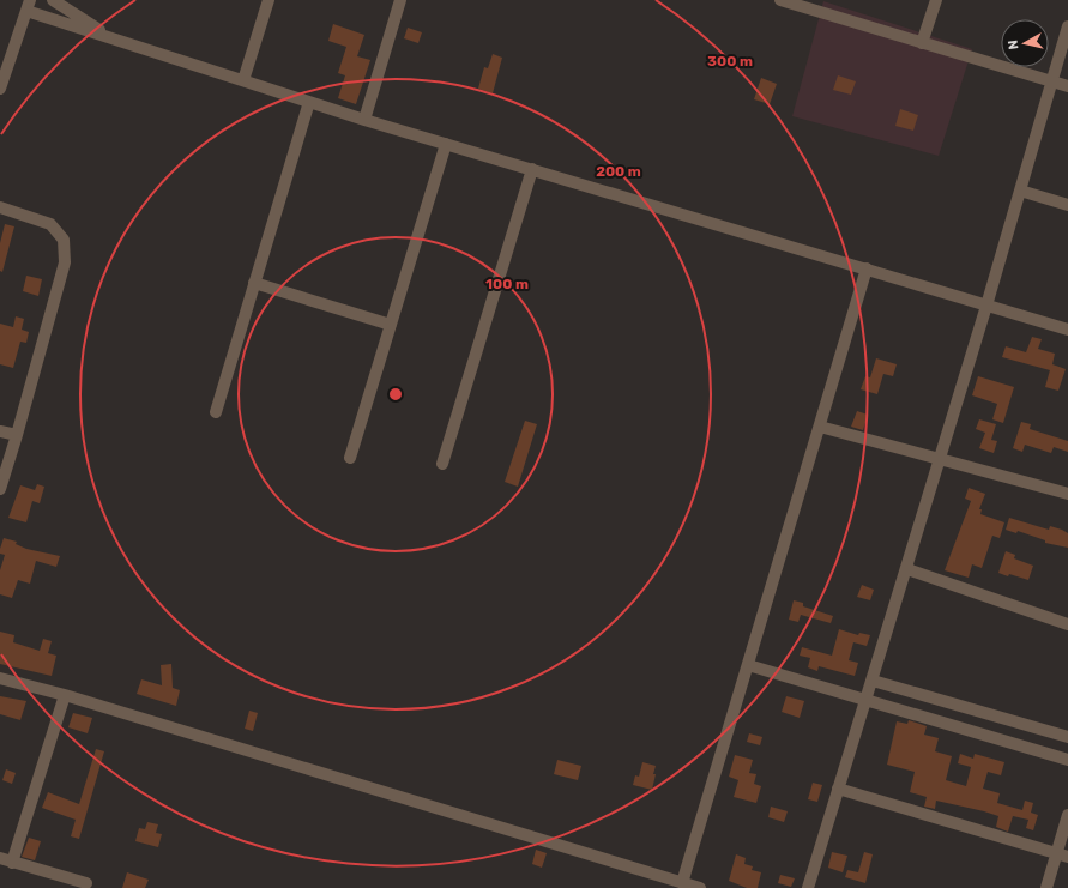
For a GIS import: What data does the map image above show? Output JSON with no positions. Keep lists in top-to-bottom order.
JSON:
{
  "north": "left",
  "rings": ["300 m", "200 m", "100 m"]
}
